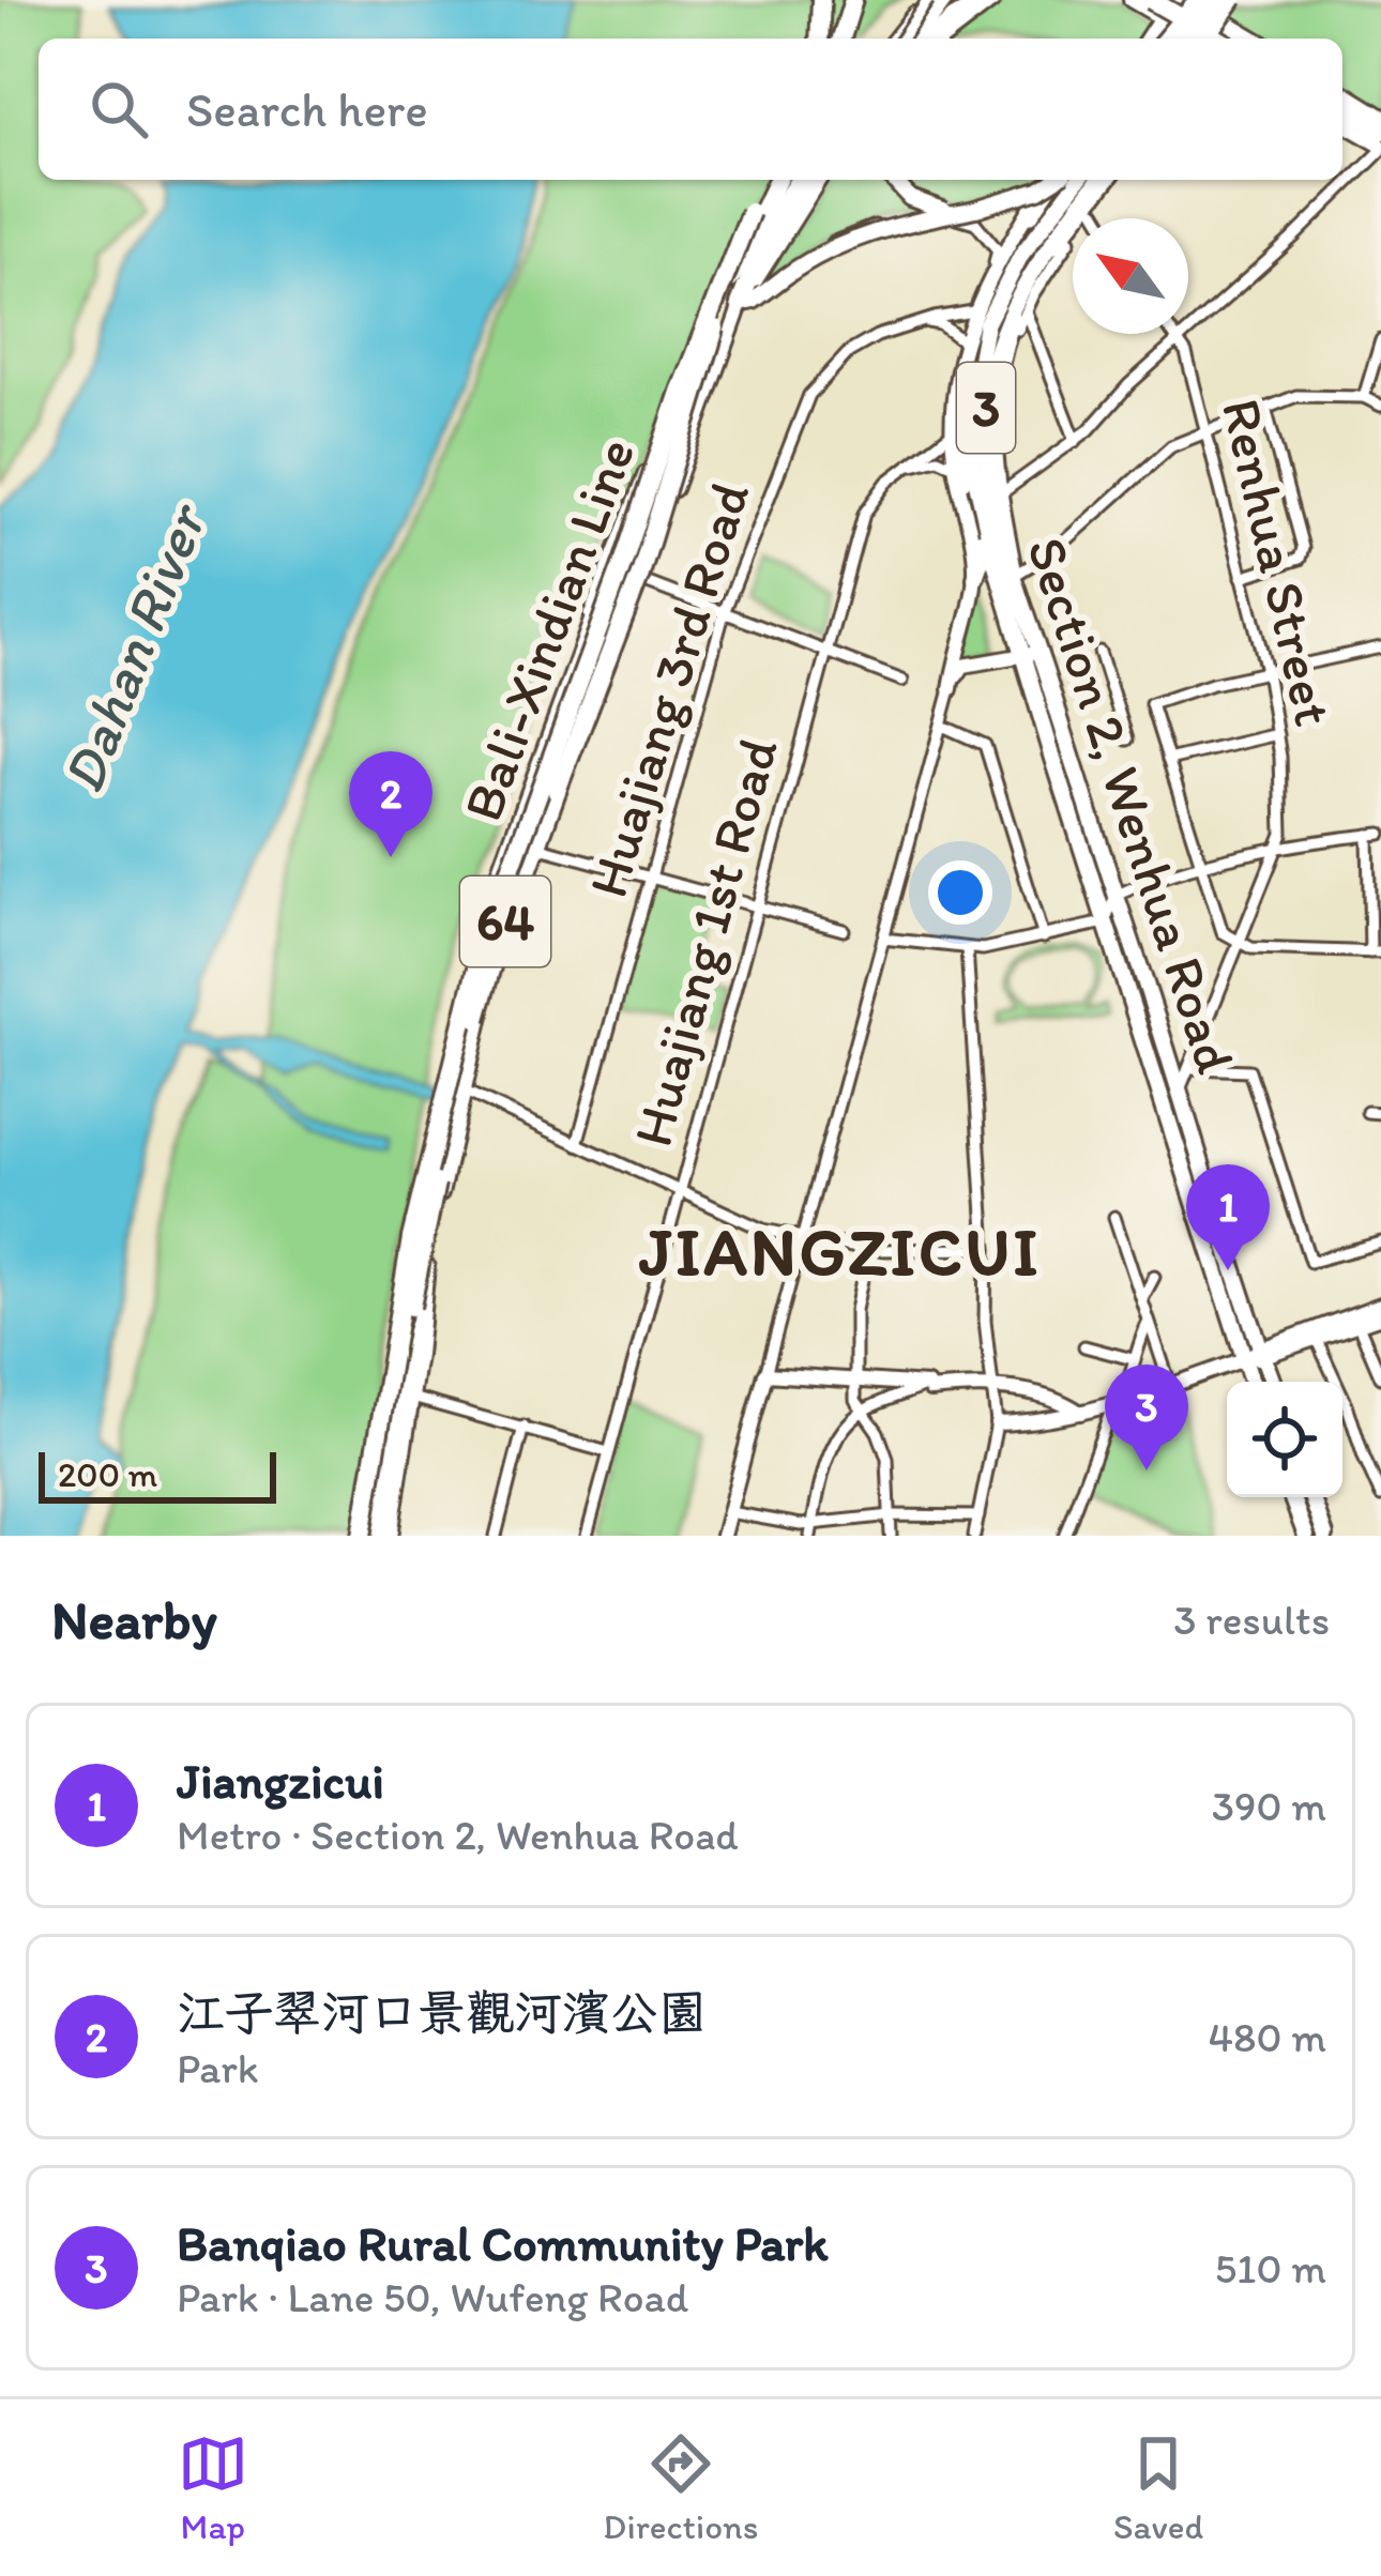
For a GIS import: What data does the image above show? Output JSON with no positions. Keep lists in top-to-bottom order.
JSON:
{
  "streets": {
    "highway": ["Bali-Xindian Line", "64"],
    "main road": ["3", "Section 2, Wenhua Road"],
    "street": ["Renhua Street", "Huajiang 3rd Road", "Huajiang 1st Road"]
  },
  "crossings": [
    ["3", "Section 2, Wenhua Road"],
    ["Renhua Street", "Section 2, Wenhua Road"],
    ["Bali-Xindian Line", "64"]
  ],
  "districts": ["JIANGZICUI"],
  "water": ["Dahan River"],
  "scale_bar": "200 m",
  "north": "top left",
  "page": {
    "search": "Search here",
    "pins": ["2", "1", "3"],
    "scale": "200 m",
    "heading": ["Nearby", "3 results"],
    "list": [
      {
        "mark": "1",
        "name": "Jiangzicui",
        "note": "Metro · Section 2, Wenhua Road",
        "value": "390 m"
      },
      {
        "mark": "2",
        "name": "江子翠河口景觀河濱公園",
        "note": "Park",
        "value": "480 m"
      },
      {
        "mark": "3",
        "name": "Banqiao Rural Community Park",
        "note": "Park · Lane 50, Wufeng Road",
        "value": "510 m"
      }
    ],
    "nav": ["Map", "Directions", "Saved"]
  }
}
